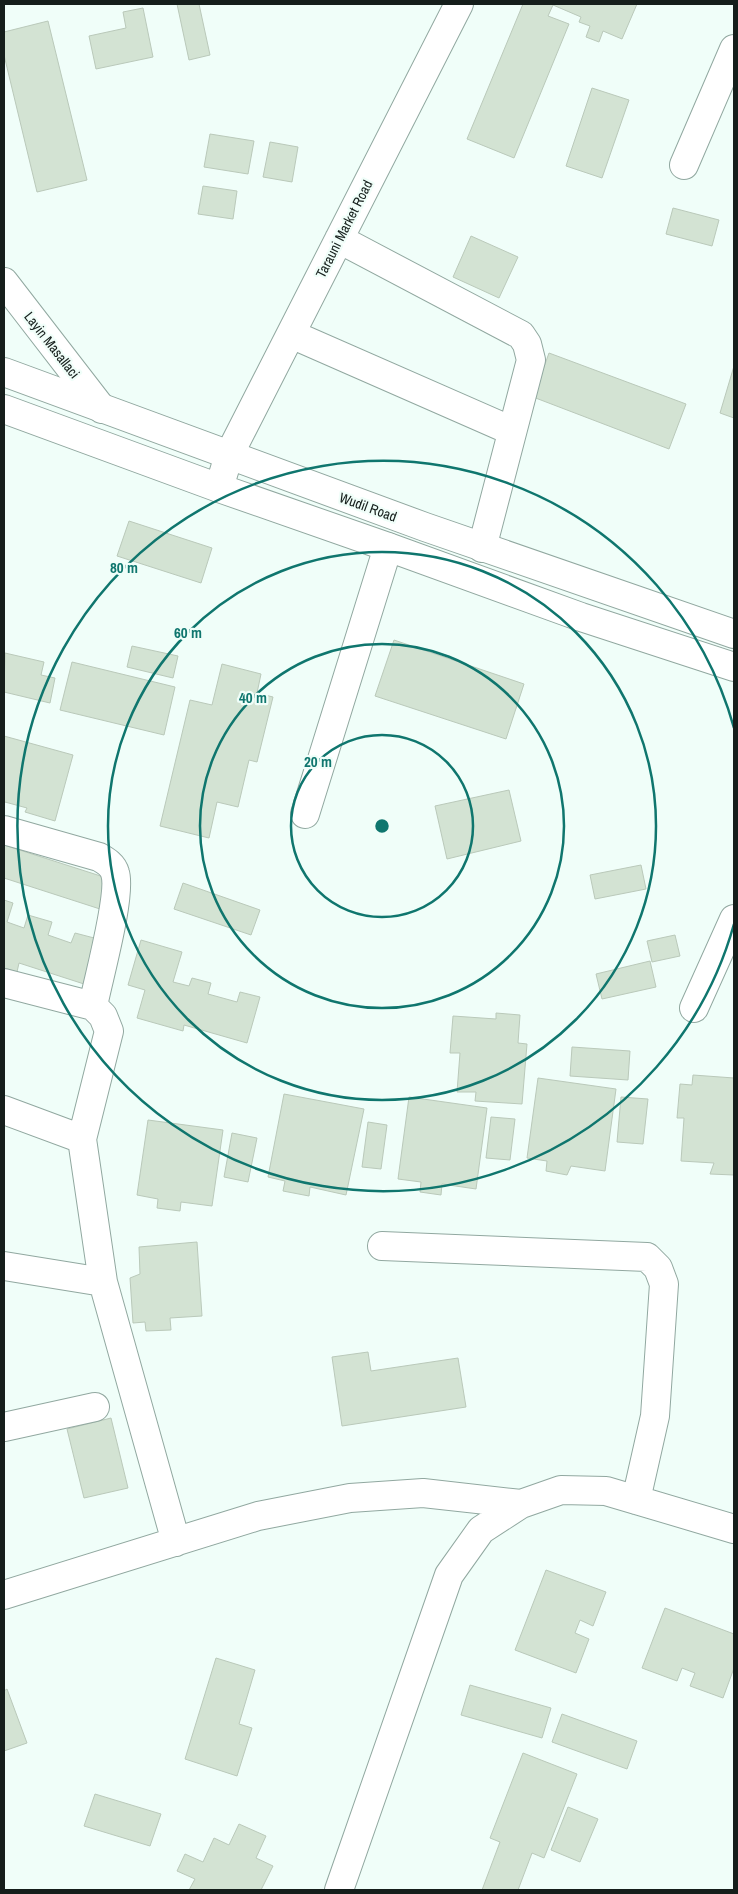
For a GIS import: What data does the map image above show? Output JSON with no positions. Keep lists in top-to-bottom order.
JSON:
{
  "streets": {
    "street": ["Tarauni Market Road", "Layin Masallaci", "Wudil Road"]
  },
  "crossings": [
    ["Tarauni Market Road", "Wudil Road"],
    ["Layin Masallaci", "Wudil Road"]
  ],
  "rings": [
    "80 m",
    "60 m",
    "40 m",
    "20 m"
  ]
}
